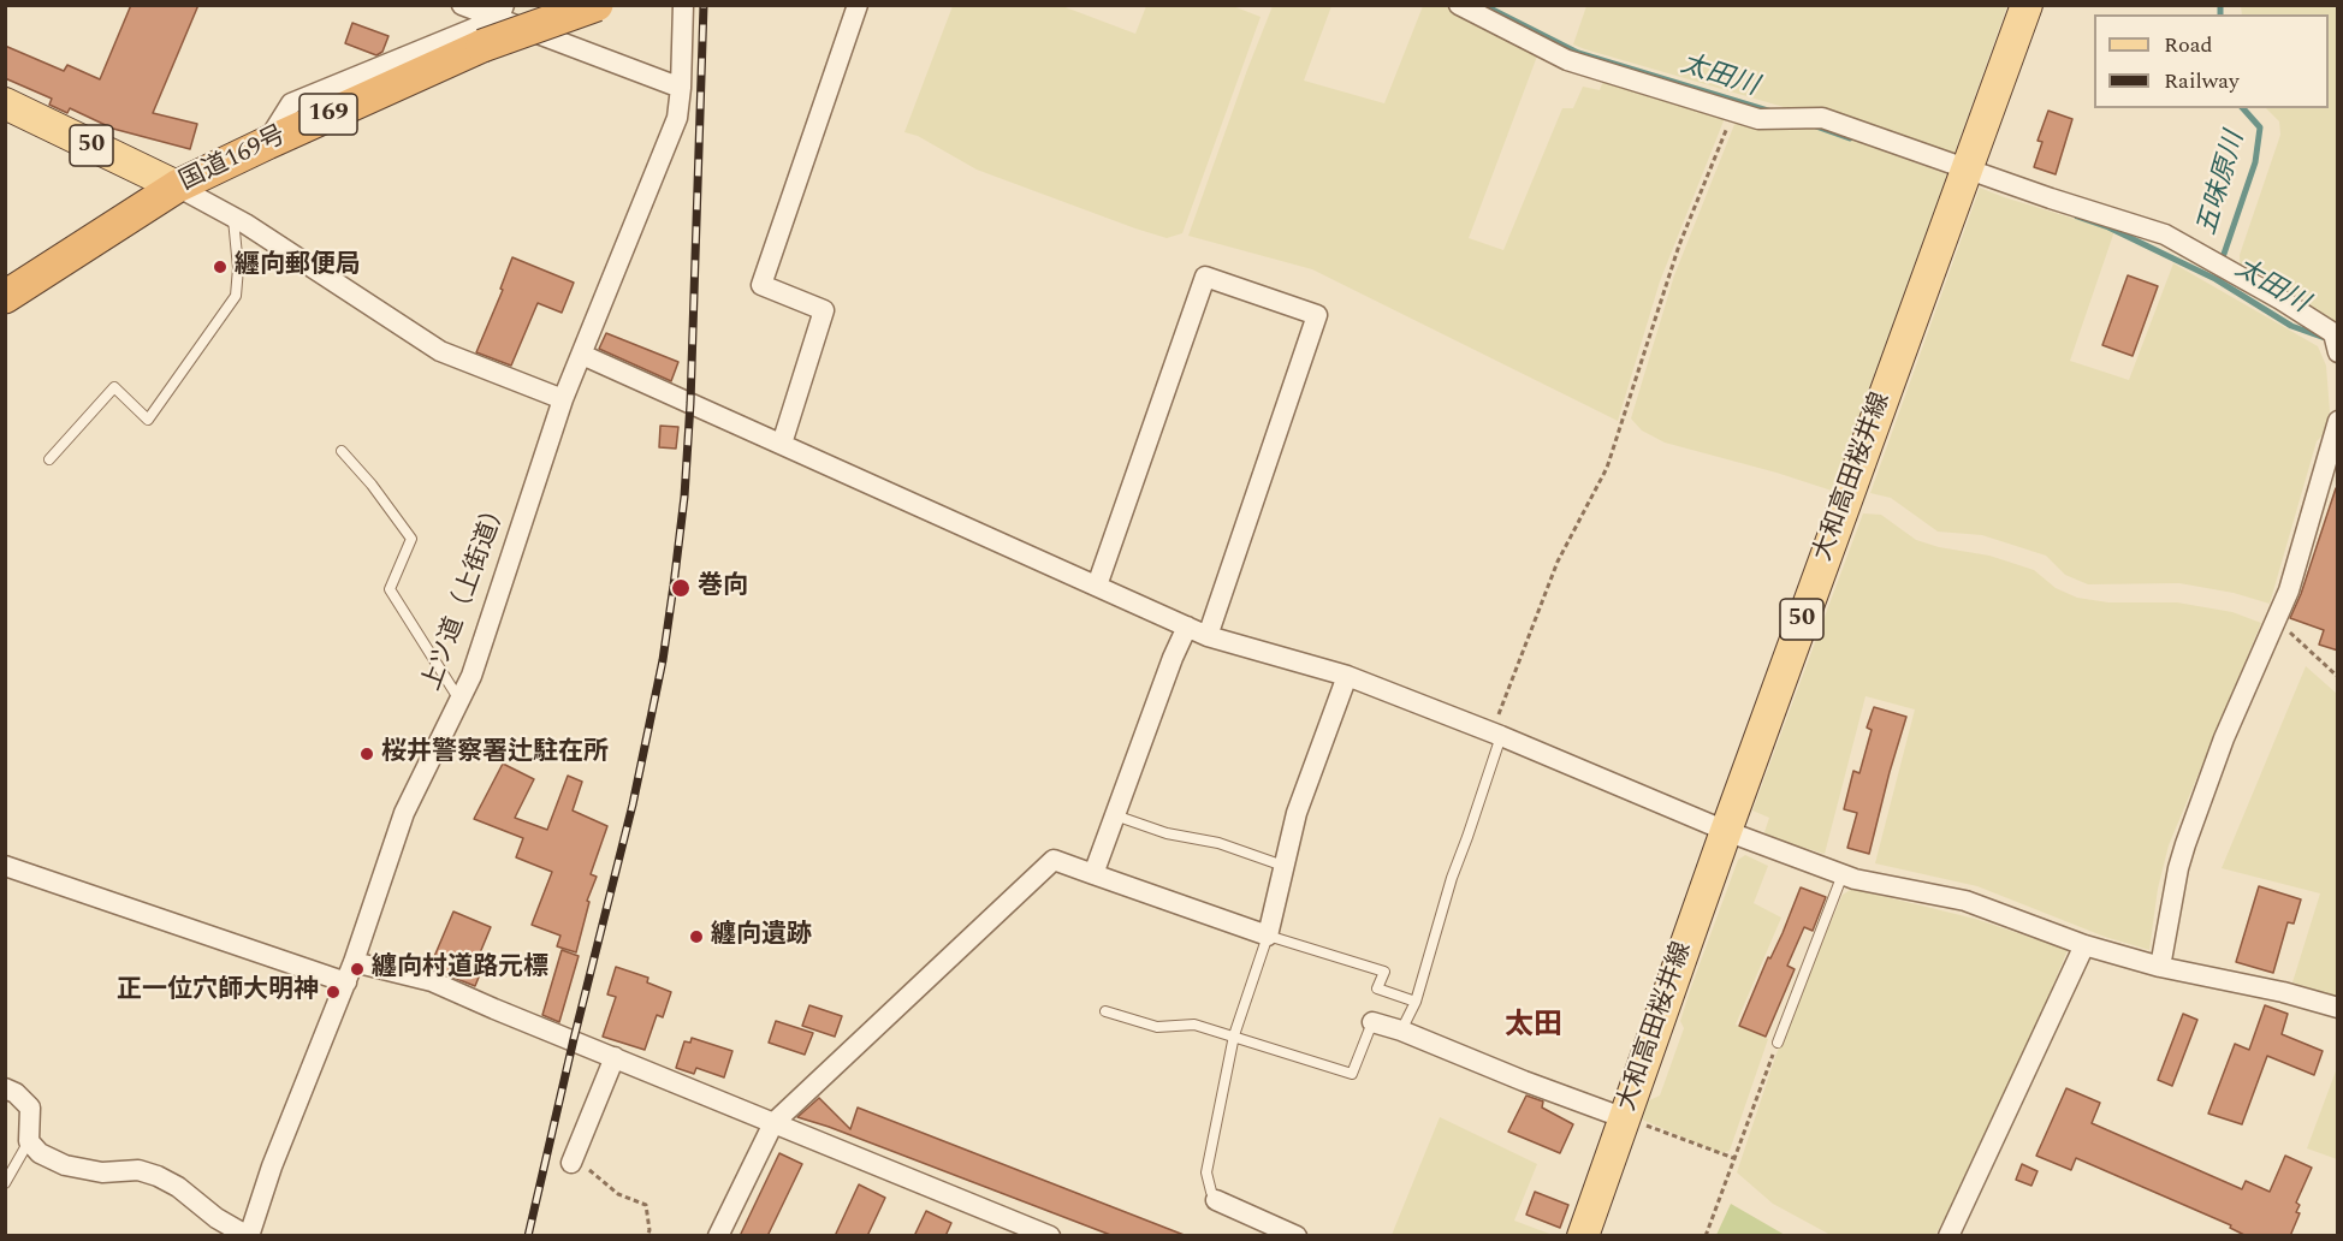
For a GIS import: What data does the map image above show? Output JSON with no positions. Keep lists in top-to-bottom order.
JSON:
{
  "streets": {
    "highway": ["169", "国道169号"],
    "main road": ["50", "大和高田桜井線"],
    "street": ["上ツ道（上街道）"]
  },
  "crossings": [
    ["50", "国道169号"]
  ],
  "districts": ["太田"],
  "water": ["太田川", "五味原川"],
  "places": [
    "纒向郵便局",
    "巻向",
    "桜井警察署辻駐在所",
    "纏向遺跡",
    "纏向村道路元標",
    "正一位穴師大明神"
  ],
  "legend": ["Road", "Railway"]
}
